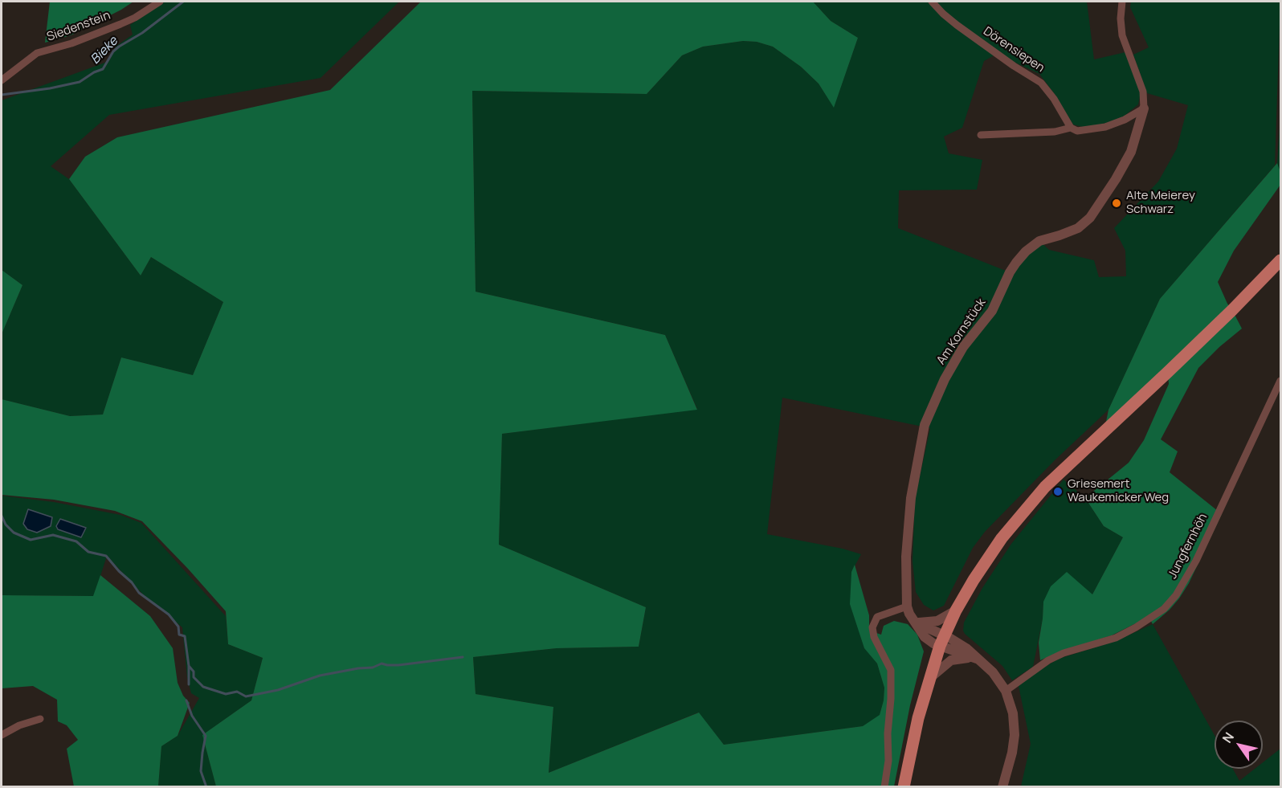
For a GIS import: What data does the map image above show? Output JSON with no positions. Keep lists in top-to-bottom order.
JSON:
{
  "streets": {
    "street": [
      "Siedenstein",
      "Dörensiepen",
      "Am Kornstück",
      "Jungfernhöh"
    ]
  },
  "water": ["Bieke"],
  "places": ["Alte Meierey Schwarz", "Griesemert Waukemicker Weg"],
  "north": "top left"
}
